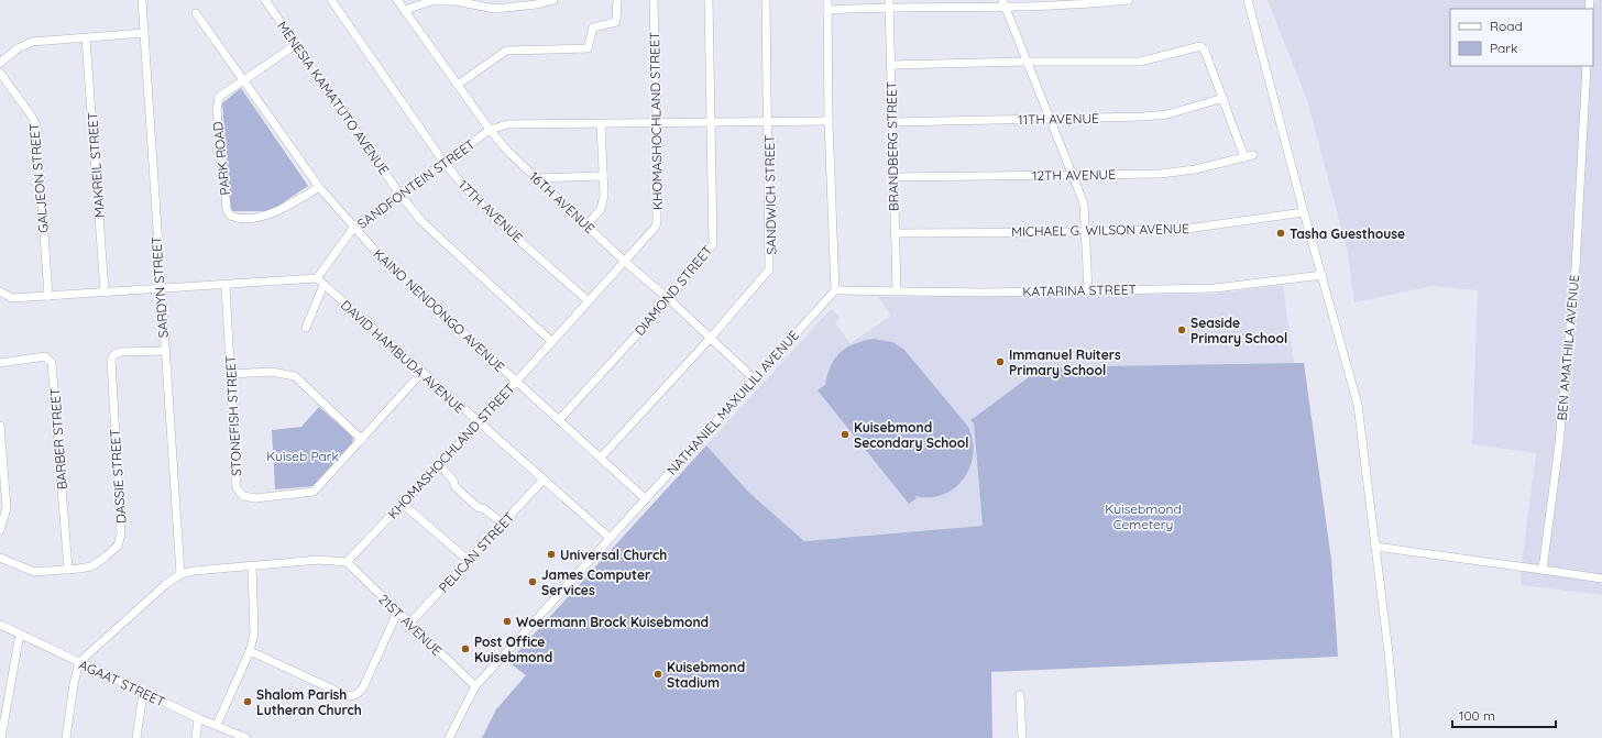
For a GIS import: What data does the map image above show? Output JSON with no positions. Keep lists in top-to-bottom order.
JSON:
{
  "streets": {
    "street": [
      "MENESIA KAMATUTO AVENUE",
      "11TH AVENUE",
      "KHOMASHOCHLAND STREET",
      "BRANDBERG STREET",
      "PARK ROAD",
      "MAKREIL STREET",
      "12TH AVENUE",
      "GALJEON STREET",
      "SANDFONTEIN STREET",
      "SANDWICH STREET",
      "16TH AVENUE",
      "17TH AVENUE",
      "MICHAEL G. WILSON AVENUE",
      "SARDYN STREET",
      "DIAMOND STREET",
      "KATARINA STREET",
      "KAINO NENDONGO AVENUE",
      "BEN AMATHILA AVENUE",
      "DAVID HAMBUDA AVENUE",
      "NATHANIEL MAXUILILI AVENUE",
      "STONEFISH STREET",
      "BARBER STREET",
      "DASSIE STREET",
      "PELICAN STREET",
      "21ST AVENUE",
      "AGAAT STREET"
    ]
  },
  "crossings": [
    ["MENESIA KAMATUTO AVENUE", "KHOMASHOCHLAND STREET"],
    ["MENESIA KAMATUTO AVENUE", "PARK ROAD"],
    ["MENESIA KAMATUTO AVENUE", "SANDFONTEIN STREET"],
    ["11TH AVENUE", "BRANDBERG STREET"],
    ["KHOMASHOCHLAND STREET", "SANDFONTEIN STREET"],
    ["KHOMASHOCHLAND STREET", "16TH AVENUE"],
    ["KHOMASHOCHLAND STREET", "17TH AVENUE"],
    ["KHOMASHOCHLAND STREET", "KAINO NENDONGO AVENUE"],
    ["KHOMASHOCHLAND STREET", "DAVID HAMBUDA AVENUE"],
    ["KHOMASHOCHLAND STREET", "21ST AVENUE"],
    ["BRANDBERG STREET", "12TH AVENUE"],
    ["BRANDBERG STREET", "MICHAEL G. WILSON AVENUE"],
    ["BRANDBERG STREET", "KATARINA STREET"],
    ["PARK ROAD", "KAINO NENDONGO AVENUE"],
    ["SANDFONTEIN STREET", "SANDWICH STREET"],
    ["SANDFONTEIN STREET", "16TH AVENUE"],
    ["SANDFONTEIN STREET", "17TH AVENUE"],
    ["SANDFONTEIN STREET", "DIAMOND STREET"],
    ["SANDFONTEIN STREET", "KAINO NENDONGO AVENUE"],
    ["SANDFONTEIN STREET", "DAVID HAMBUDA AVENUE"],
    ["SANDWICH STREET", "16TH AVENUE"],
    ["SANDWICH STREET", "KAINO NENDONGO AVENUE"],
    ["16TH AVENUE", "DIAMOND STREET"],
    ["16TH AVENUE", "NATHANIEL MAXUILILI AVENUE"],
    ["SARDYN STREET", "DASSIE STREET"],
    ["DIAMOND STREET", "KAINO NENDONGO AVENUE"],
    ["KATARINA STREET", "NATHANIEL MAXUILILI AVENUE"],
    ["KAINO NENDONGO AVENUE", "NATHANIEL MAXUILILI AVENUE"],
    ["DAVID HAMBUDA AVENUE", "NATHANIEL MAXUILILI AVENUE"],
    ["DAVID HAMBUDA AVENUE", "STONEFISH STREET"],
    ["DAVID HAMBUDA AVENUE", "PELICAN STREET"],
    ["NATHANIEL MAXUILILI AVENUE", "21ST AVENUE"],
    ["BARBER STREET", "DASSIE STREET"],
    ["PELICAN STREET", "21ST AVENUE"]
  ],
  "parks": ["Kuiseb Park", "Kuisebmond Cemetery"],
  "places": [
    "Tasha Guesthouse",
    "Seaside Primary School",
    "Immanuel Ruiters Primary School",
    "Kuisebmond Secondary School",
    "Universal Church",
    "James Computer Services",
    "Woermann Brock Kuisebmond",
    "Post Office Kuisebmond",
    "Kuisebmond Stadium",
    "Shalom Parish Lutheran Church"
  ],
  "legend": ["Road", "Park"],
  "scale_bar": "100 m"
}
